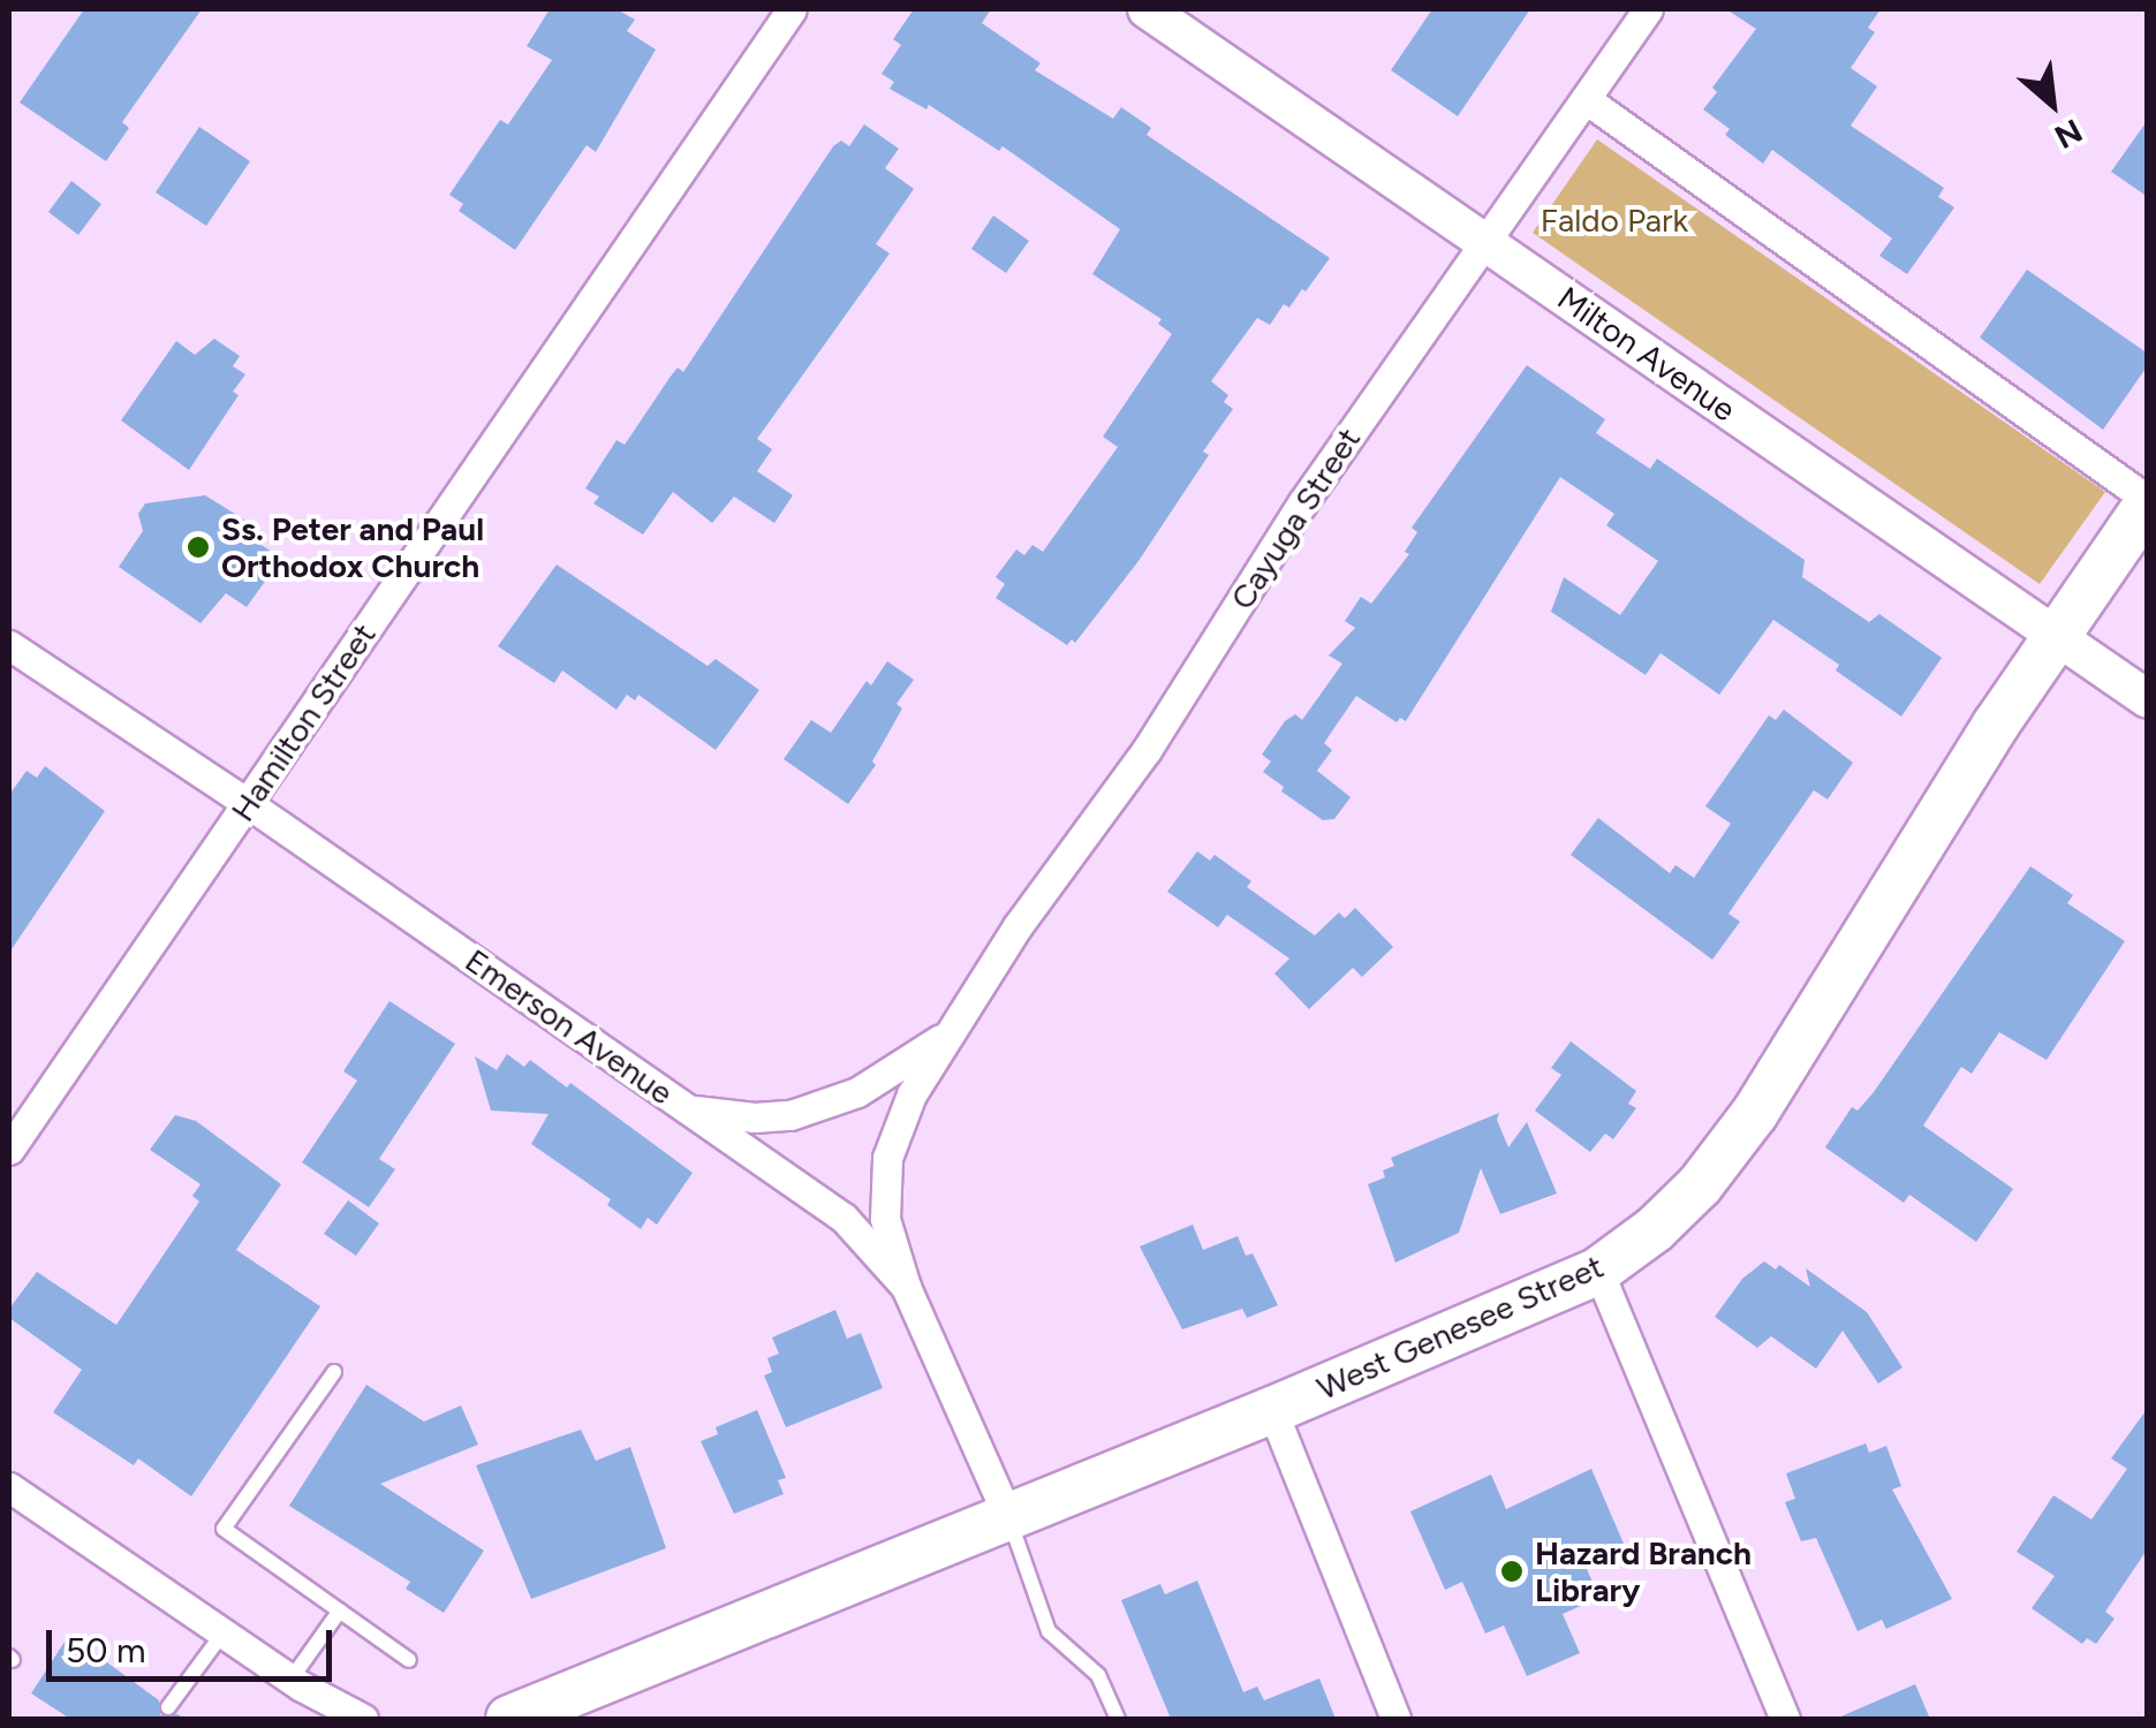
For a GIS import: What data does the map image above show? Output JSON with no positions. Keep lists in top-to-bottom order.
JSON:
{
  "streets": {
    "main road": ["West Genesee Street"],
    "street": [
      "Milton Avenue",
      "Cayuga Street",
      "Hamilton Street",
      "Emerson Avenue"
    ]
  },
  "crossings": [
    ["Milton Avenue", "Cayuga Street"],
    ["Milton Avenue", "West Genesee Street"],
    ["Cayuga Street", "Emerson Avenue"],
    ["Hamilton Street", "Emerson Avenue"],
    ["Emerson Avenue", "West Genesee Street"]
  ],
  "parks": ["Faldo Park"],
  "places": ["Ss. Peter and Paul Orthodox Church", "Hazard Branch Library"],
  "scale_bar": "50 m",
  "north": "bottom right"
}
